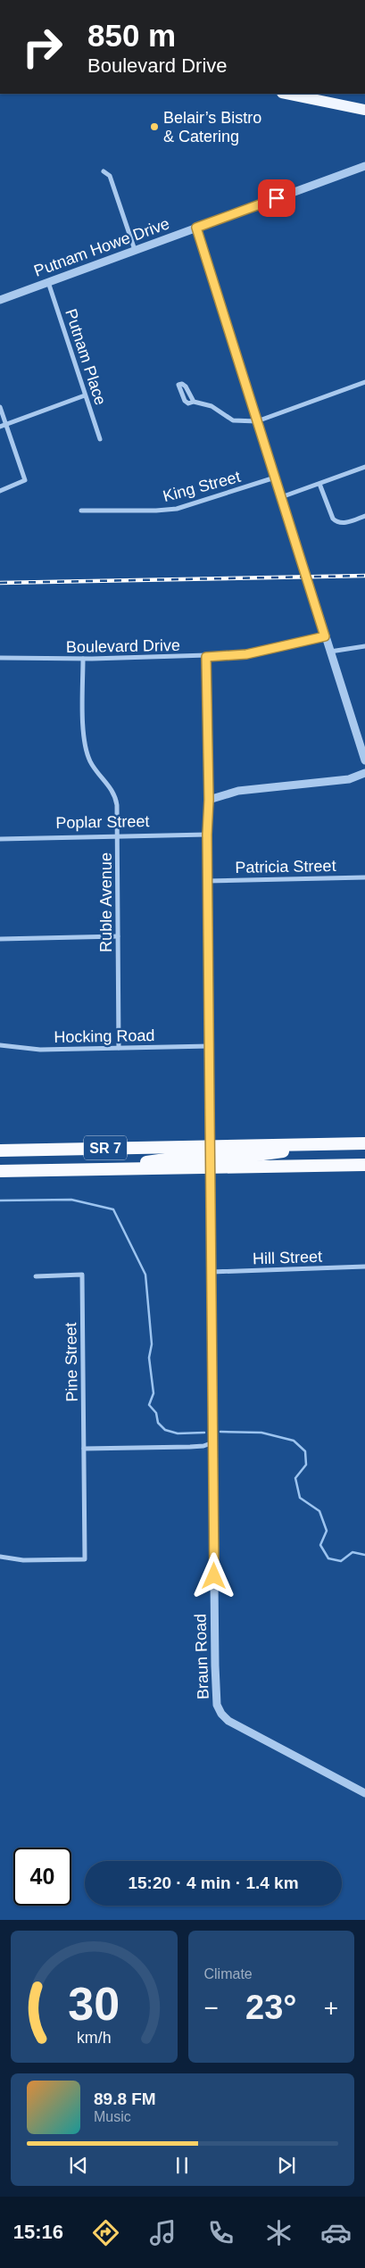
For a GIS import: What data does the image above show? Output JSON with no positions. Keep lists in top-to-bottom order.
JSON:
{
  "streets": {
    "highway": ["SR 7"],
    "street": [
      "Putnam Howe Drive",
      "Putnam Place",
      "King Street",
      "Boulevard Drive",
      "Poplar Street",
      "Patricia Street",
      "Ruble Avenue",
      "Hocking Road",
      "Hill Street",
      "Pine Street",
      "Braun Road"
    ]
  },
  "crossings": [
    ["Putnam Howe Drive", "Putnam Place"],
    ["Boulevard Drive", "Ruble Avenue"],
    ["Boulevard Drive", "Braun Road"],
    ["Poplar Street", "Ruble Avenue"],
    ["Poplar Street", "Braun Road"],
    ["Patricia Street", "Braun Road"],
    ["Ruble Avenue", "Hocking Road"],
    ["Hocking Road", "Braun Road"],
    ["SR 7", "Braun Road"],
    ["Hill Street", "Braun Road"]
  ],
  "places": ["Belair’s Bistro & Catering"],
  "page": {
    "turn": ["850 m", "Boulevard Drive"],
    "limit": "40",
    "trip": "15:20 · 4 min · 1.4 km",
    "tile": "Climate",
    "heat": ["−", "23°", "+"],
    "song": ["89.8 FM", "Music"],
    "tabs": "15:16",
    "gauge": ["30", "km/h"]
  }
}
